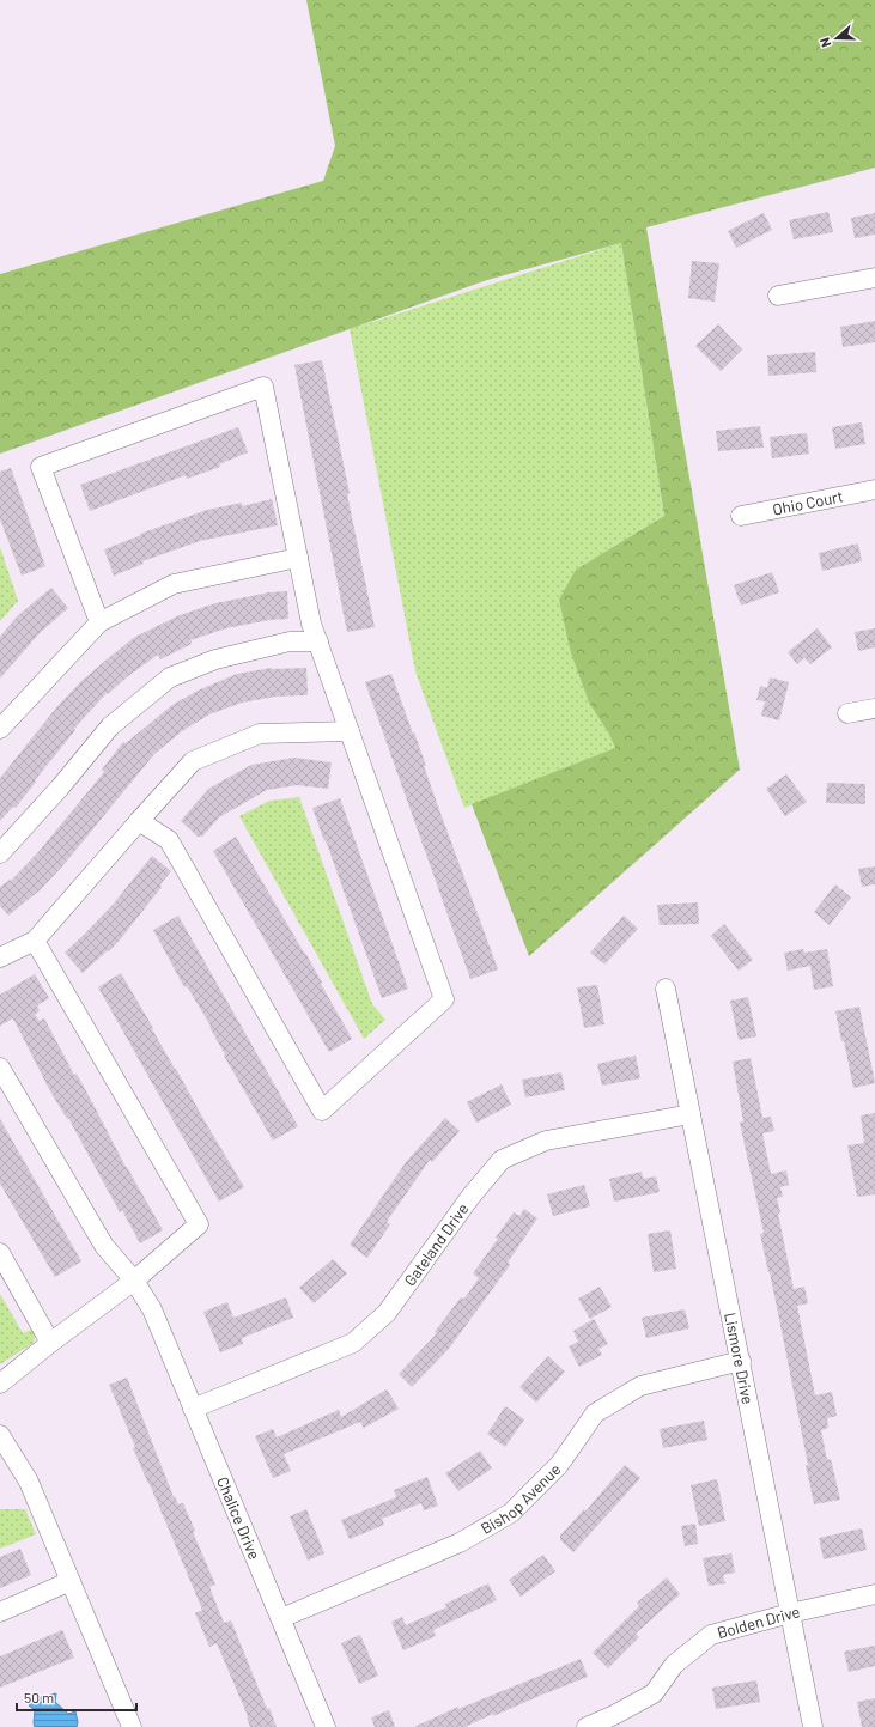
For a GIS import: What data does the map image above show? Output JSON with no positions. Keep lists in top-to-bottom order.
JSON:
{
  "streets": {
    "street": [
      "Ohio Court",
      "Gateland Drive",
      "Lismore Drive",
      "Bishop Avenue",
      "Chalice Drive",
      "Bolden Drive"
    ]
  },
  "crossings": [
    ["Gateland Drive", "Lismore Drive"],
    ["Gateland Drive", "Chalice Drive"],
    ["Lismore Drive", "Bishop Avenue"],
    ["Lismore Drive", "Bolden Drive"],
    ["Bishop Avenue", "Chalice Drive"]
  ],
  "scale_bar": "50 m",
  "north": "left"
}
